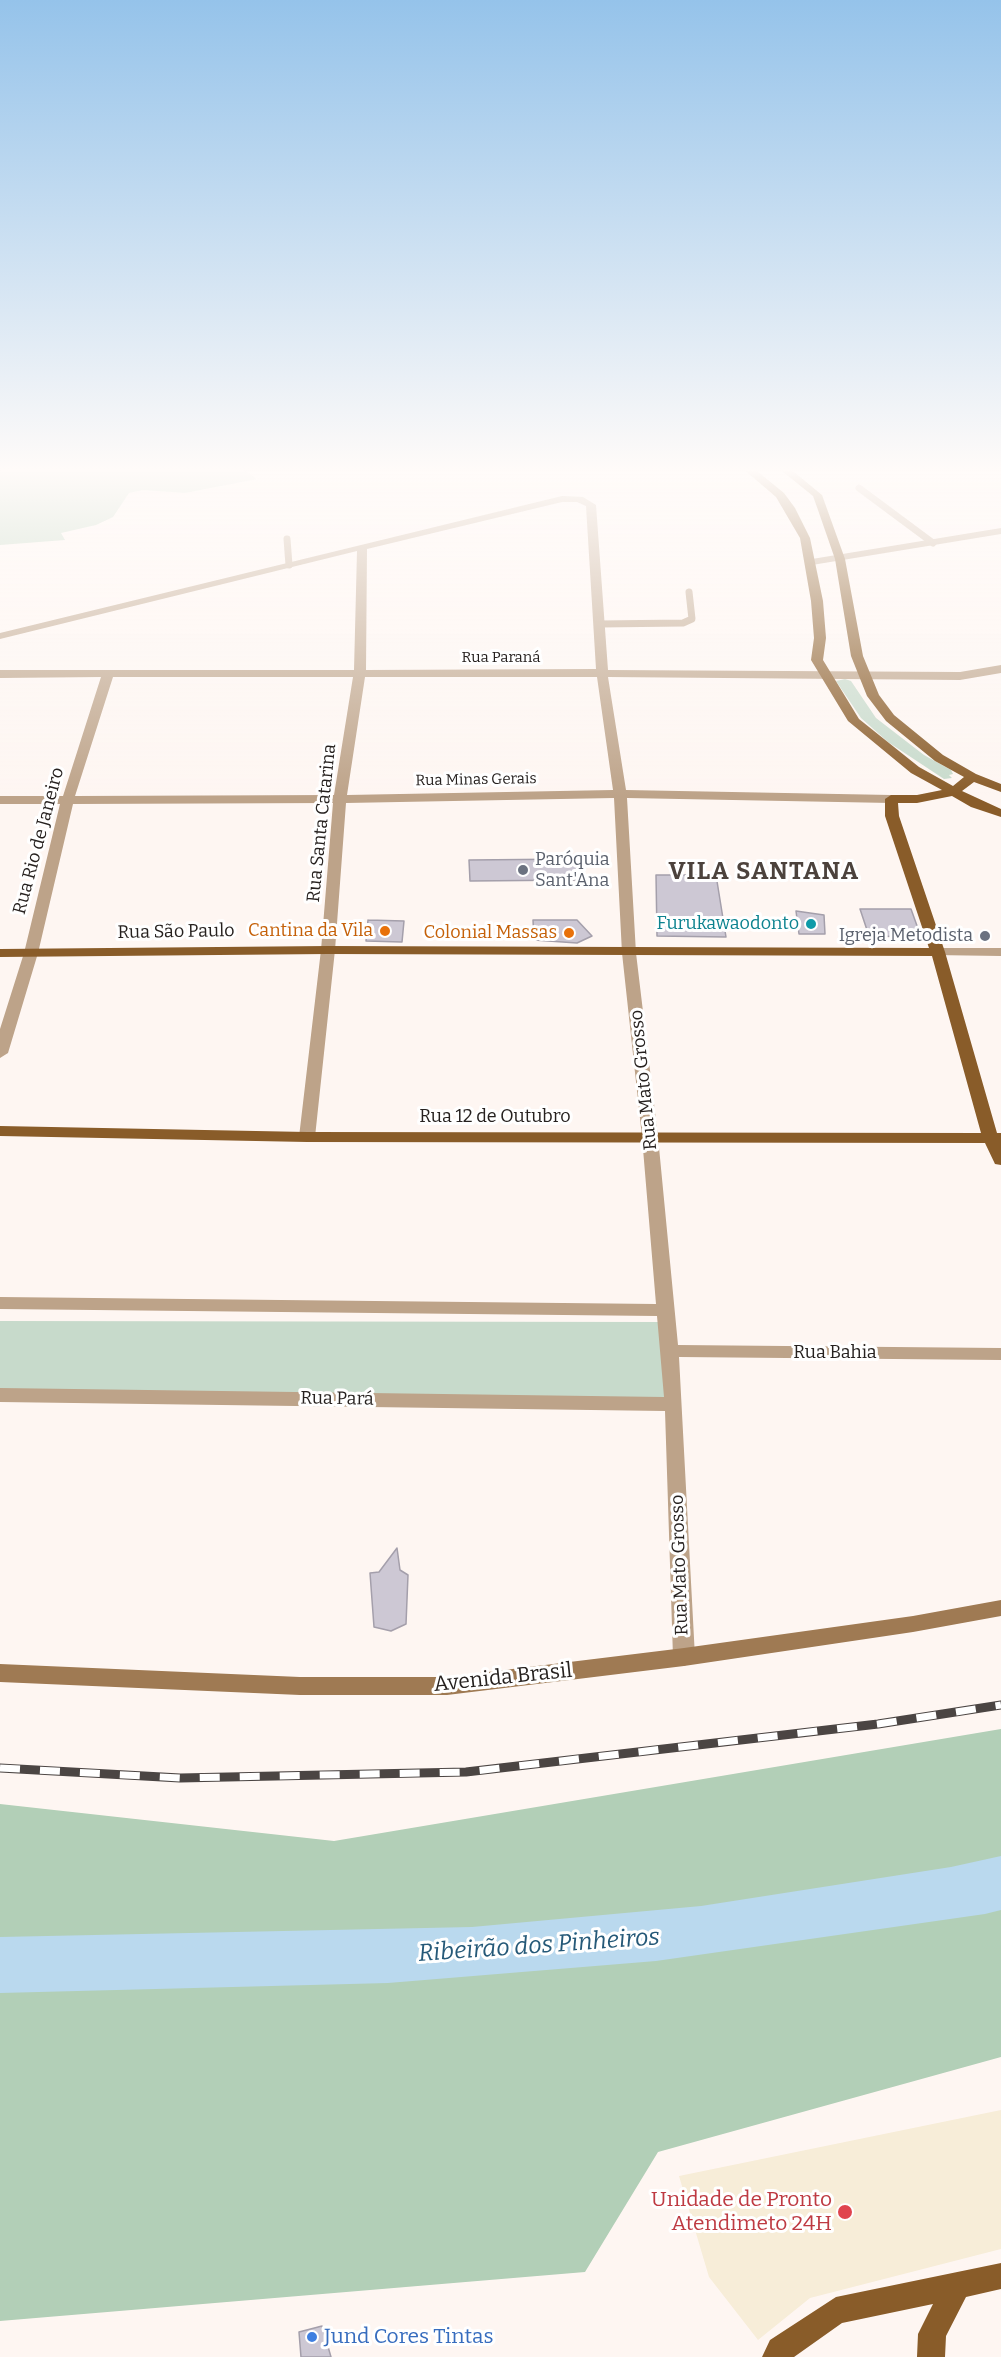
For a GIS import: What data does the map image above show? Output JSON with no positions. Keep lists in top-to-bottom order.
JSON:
{
  "streets": {
    "main road": [
      "Rua Minas Gerais",
      "Rua São Paulo",
      "Rua 12 de Outubro",
      "Avenida Brasil"
    ],
    "street": [
      "Rua Paraná",
      "Rua Santa Catarina",
      "Rua Rio de Janeiro",
      "Rua Mato Grosso",
      "Rua Bahia",
      "Rua Pará"
    ]
  },
  "crossings": [
    ["Rua Paraná", "Rua Santa Catarina"],
    ["Rua Paraná", "Rua Rio de Janeiro"],
    ["Rua Paraná", "Rua Mato Grosso"],
    ["Rua Minas Gerais", "Rua Santa Catarina"],
    ["Rua Minas Gerais", "Rua Rio de Janeiro"],
    ["Rua Minas Gerais", "Rua Mato Grosso"],
    ["Rua Santa Catarina", "Rua São Paulo"],
    ["Rua Santa Catarina", "Rua 12 de Outubro"],
    ["Rua Rio de Janeiro", "Rua São Paulo"],
    ["Rua São Paulo", "Rua Mato Grosso"],
    ["Rua Mato Grosso", "Rua 12 de Outubro"],
    ["Rua Mato Grosso", "Rua Bahia"],
    ["Rua Mato Grosso", "Rua Pará"],
    ["Rua Mato Grosso", "Avenida Brasil"]
  ],
  "districts": ["VILA SANTANA"],
  "water": ["Ribeirão dos Pinheiros"],
  "places": [
    "Paróquia Sant'Ana",
    "Furukawaodonto",
    "Cantina da Vila",
    "Colonial Massas",
    "Igreja Metodista",
    "Unidade de Pronto Atendimeto 24H",
    "Jund Cores Tintas"
  ]
}
